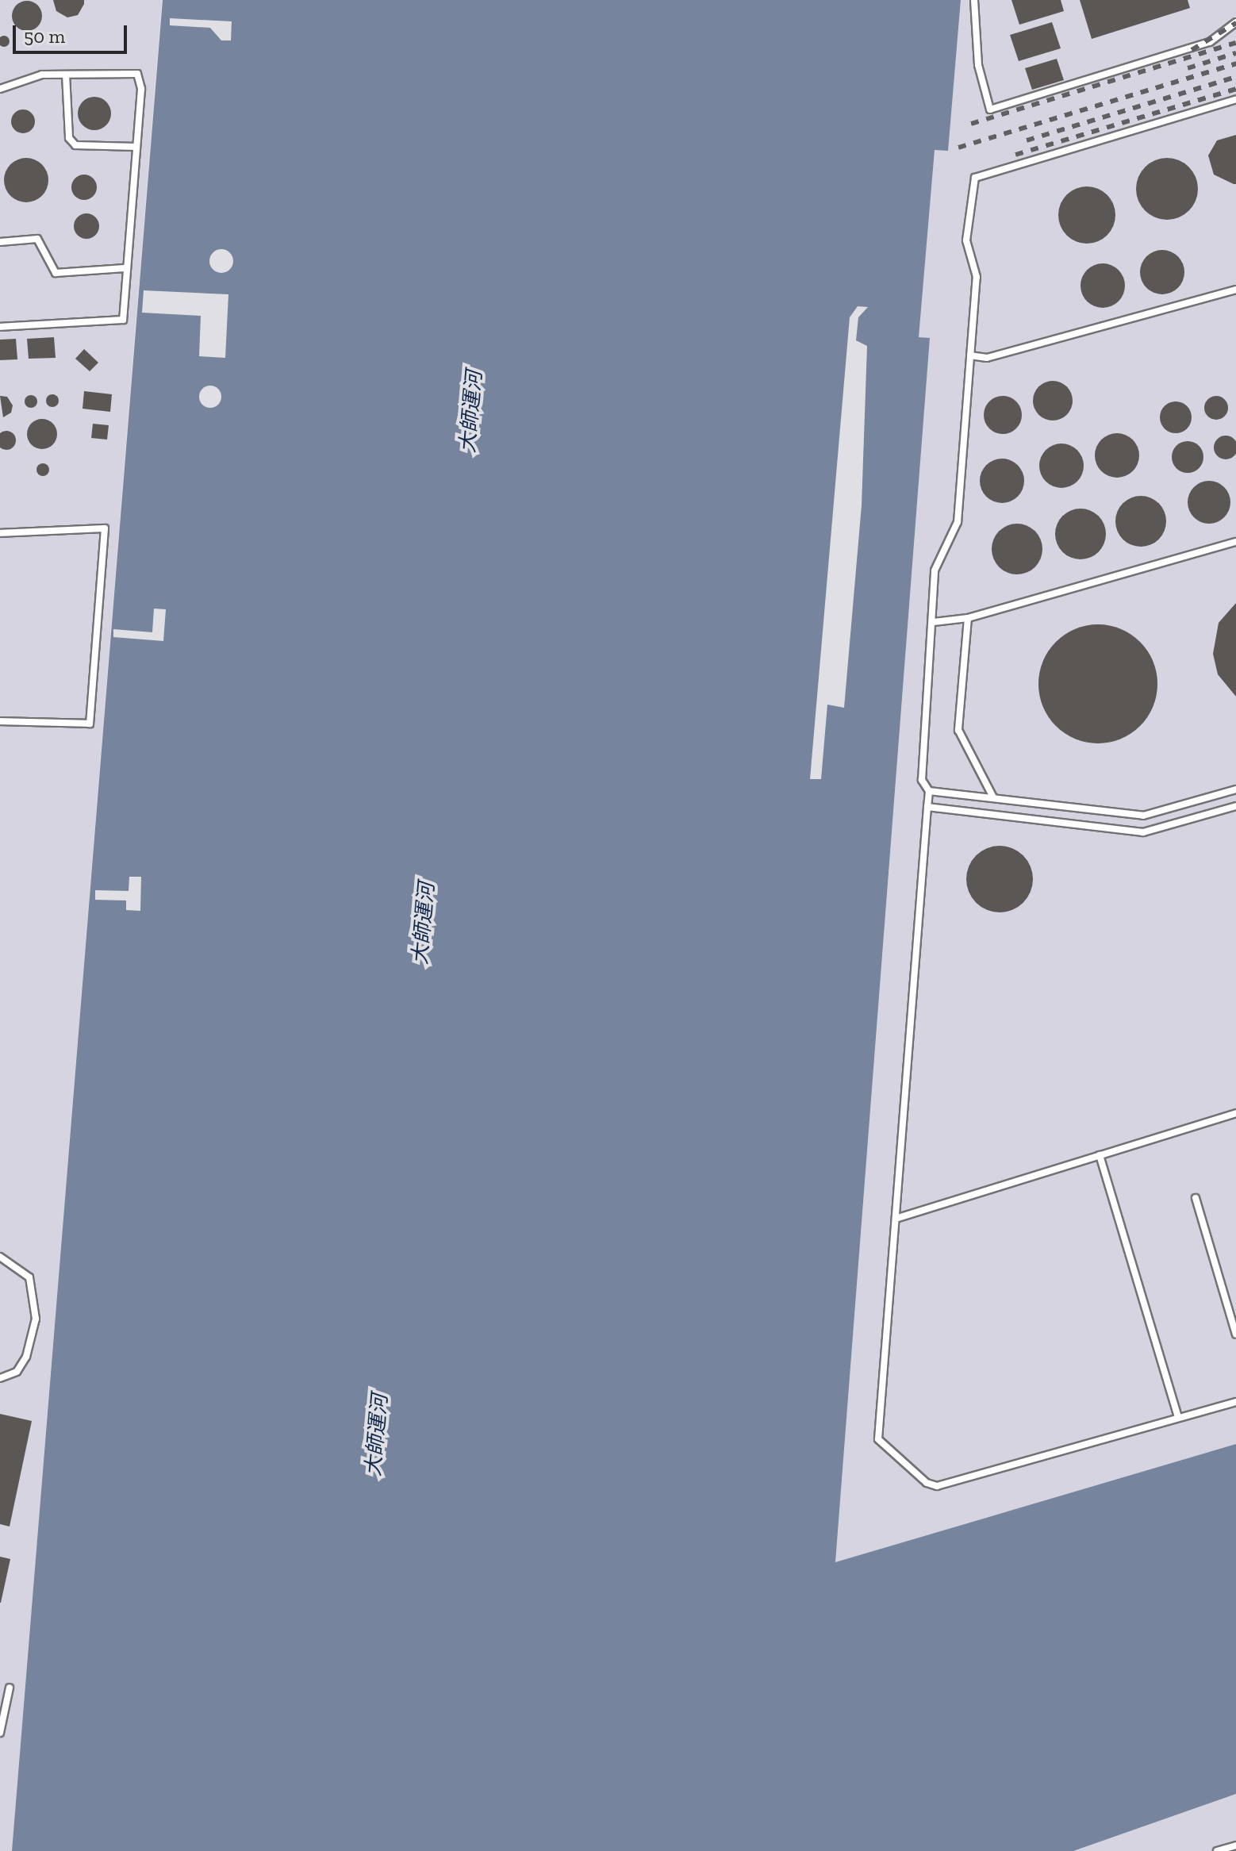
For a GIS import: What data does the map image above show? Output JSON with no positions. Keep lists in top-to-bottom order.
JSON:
{
  "water": ["大師運河"],
  "scale_bar": "50 m"
}
